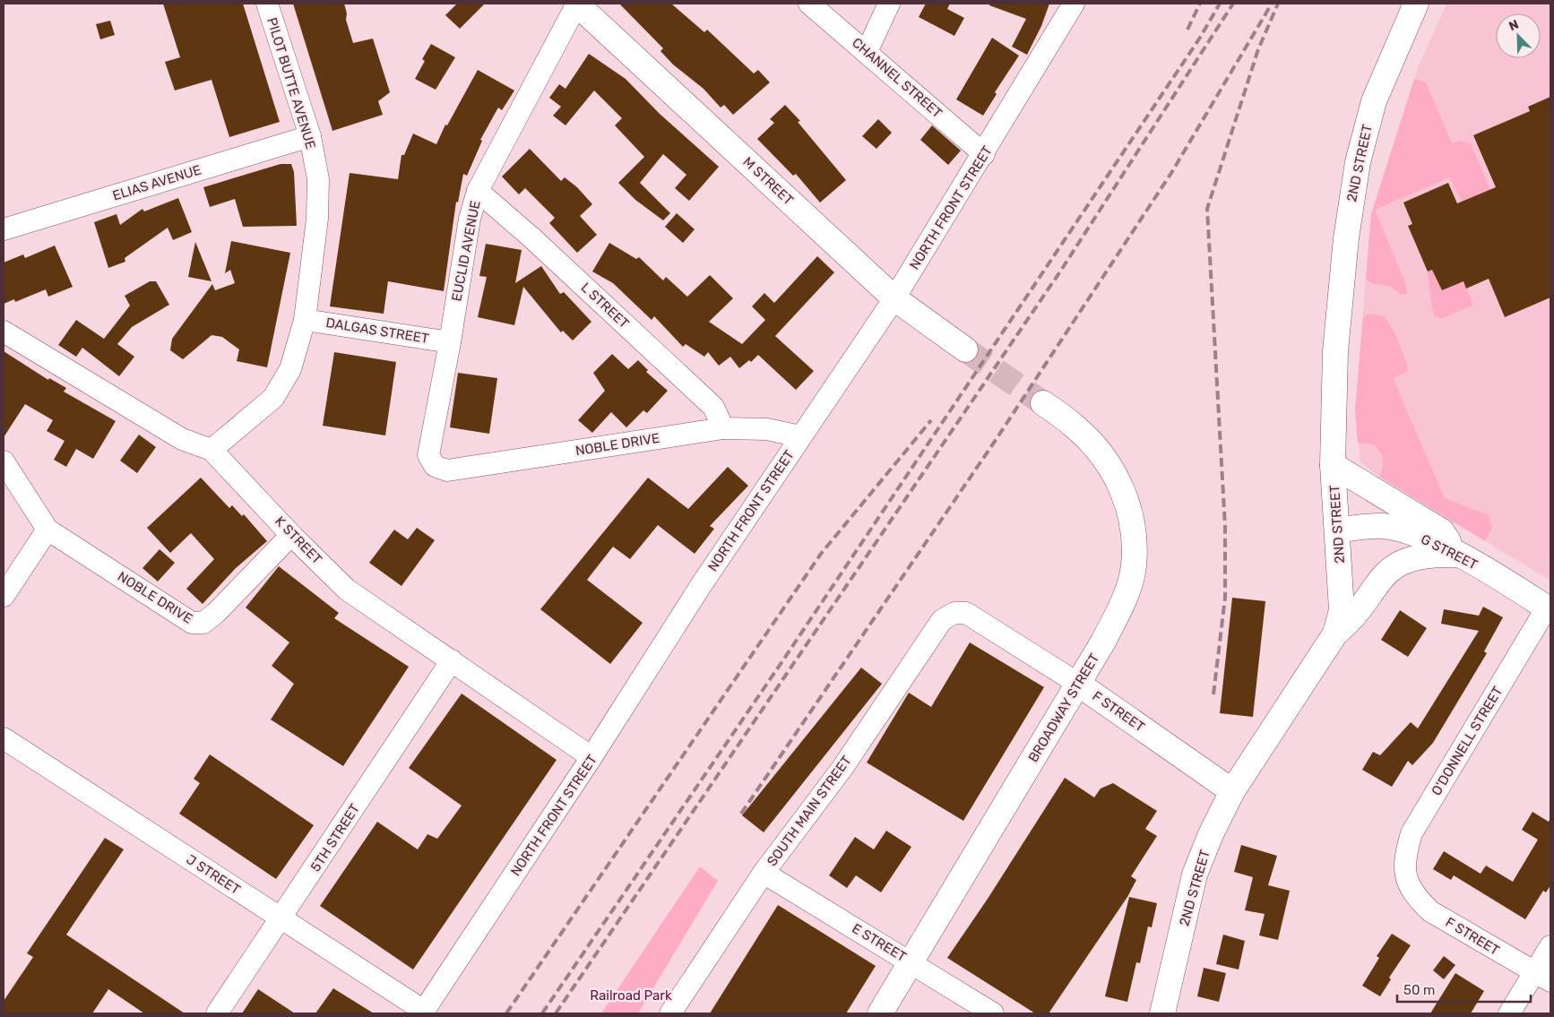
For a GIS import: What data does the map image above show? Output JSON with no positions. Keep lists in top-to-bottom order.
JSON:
{
  "streets": {
    "street": [
      "CHANNEL STREET",
      "PILOT BUTTE AVENUE",
      "2ND STREET",
      "M STREET",
      "ELIAS AVENUE",
      "NORTH FRONT STREET",
      "EUCLID AVENUE",
      "L STREET",
      "DALGAS STREET",
      "NOBLE DRIVE",
      "K STREET",
      "G STREET",
      "BROADWAY STREET",
      "F STREET",
      "O'DONNELL STREET",
      "SOUTH MAIN STREET",
      "5TH STREET",
      "J STREET",
      "E STREET"
    ]
  },
  "crossings": [
    ["CHANNEL STREET", "NORTH FRONT STREET"],
    ["PILOT BUTTE AVENUE", "ELIAS AVENUE"],
    ["PILOT BUTTE AVENUE", "DALGAS STREET"],
    ["PILOT BUTTE AVENUE", "K STREET"],
    ["2ND STREET", "G STREET"],
    ["2ND STREET", "F STREET"],
    ["M STREET", "NORTH FRONT STREET"],
    ["M STREET", "EUCLID AVENUE"],
    ["NORTH FRONT STREET", "NOBLE DRIVE"],
    ["NORTH FRONT STREET", "K STREET"],
    ["NORTH FRONT STREET", "J STREET"],
    ["EUCLID AVENUE", "L STREET"],
    ["EUCLID AVENUE", "DALGAS STREET"],
    ["EUCLID AVENUE", "NOBLE DRIVE"],
    ["L STREET", "NOBLE DRIVE"],
    ["NOBLE DRIVE", "K STREET"],
    ["K STREET", "5TH STREET"],
    ["G STREET", "O'DONNELL STREET"],
    ["BROADWAY STREET", "F STREET"],
    ["BROADWAY STREET", "E STREET"],
    ["F STREET", "O'DONNELL STREET"],
    ["F STREET", "SOUTH MAIN STREET"],
    ["SOUTH MAIN STREET", "E STREET"],
    ["5TH STREET", "J STREET"]
  ],
  "parks": ["Railroad Park"],
  "scale_bar": "50 m",
  "north": "top left"
}
